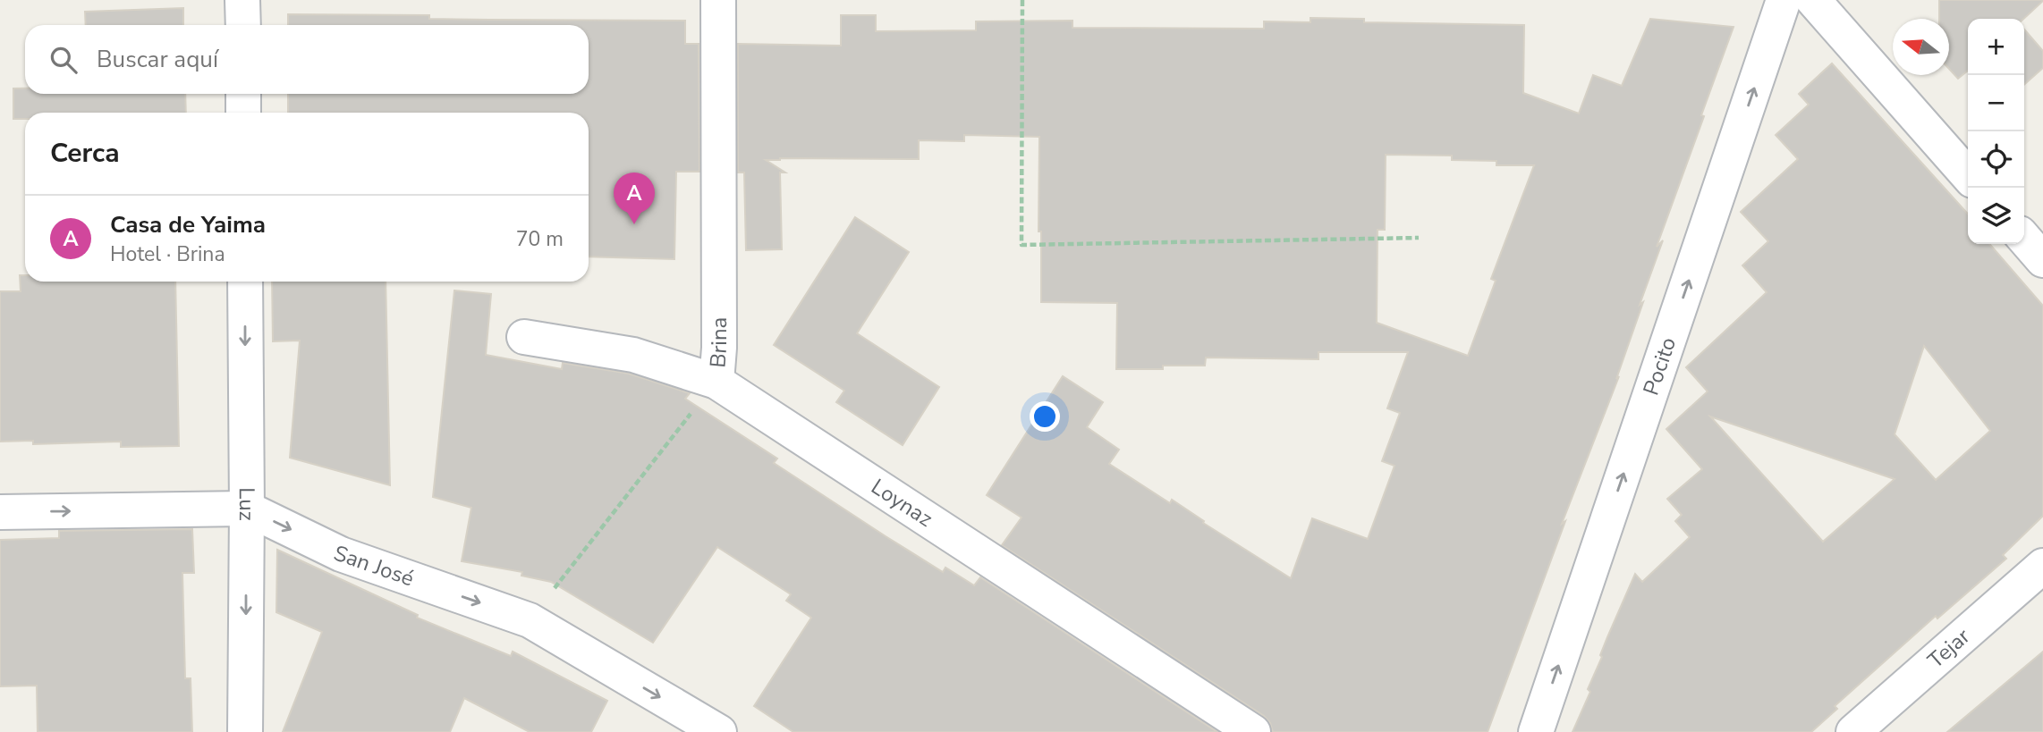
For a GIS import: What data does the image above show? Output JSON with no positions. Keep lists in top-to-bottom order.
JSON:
{
  "streets": {
    "street": [
      "Brina",
      "Pocito",
      "Luz",
      "Loynaz",
      "San José",
      "Tejar"
    ]
  },
  "crossings": [
    ["Brina", "Loynaz"],
    ["Brina", "San José"],
    ["Luz", "San José"]
  ],
  "one_way": ["Pocito", "Luz", "San José"],
  "north": "left",
  "page": {
    "map_buttons": ["+", "−"],
    "search": "Buscar aquí",
    "heading": "Cerca",
    "pins": "A",
    "list": [
      {
        "mark": "A",
        "name": "Casa de Yaima",
        "note": "Hotel · Brina",
        "value": "70 m"
      }
    ]
  }
}
